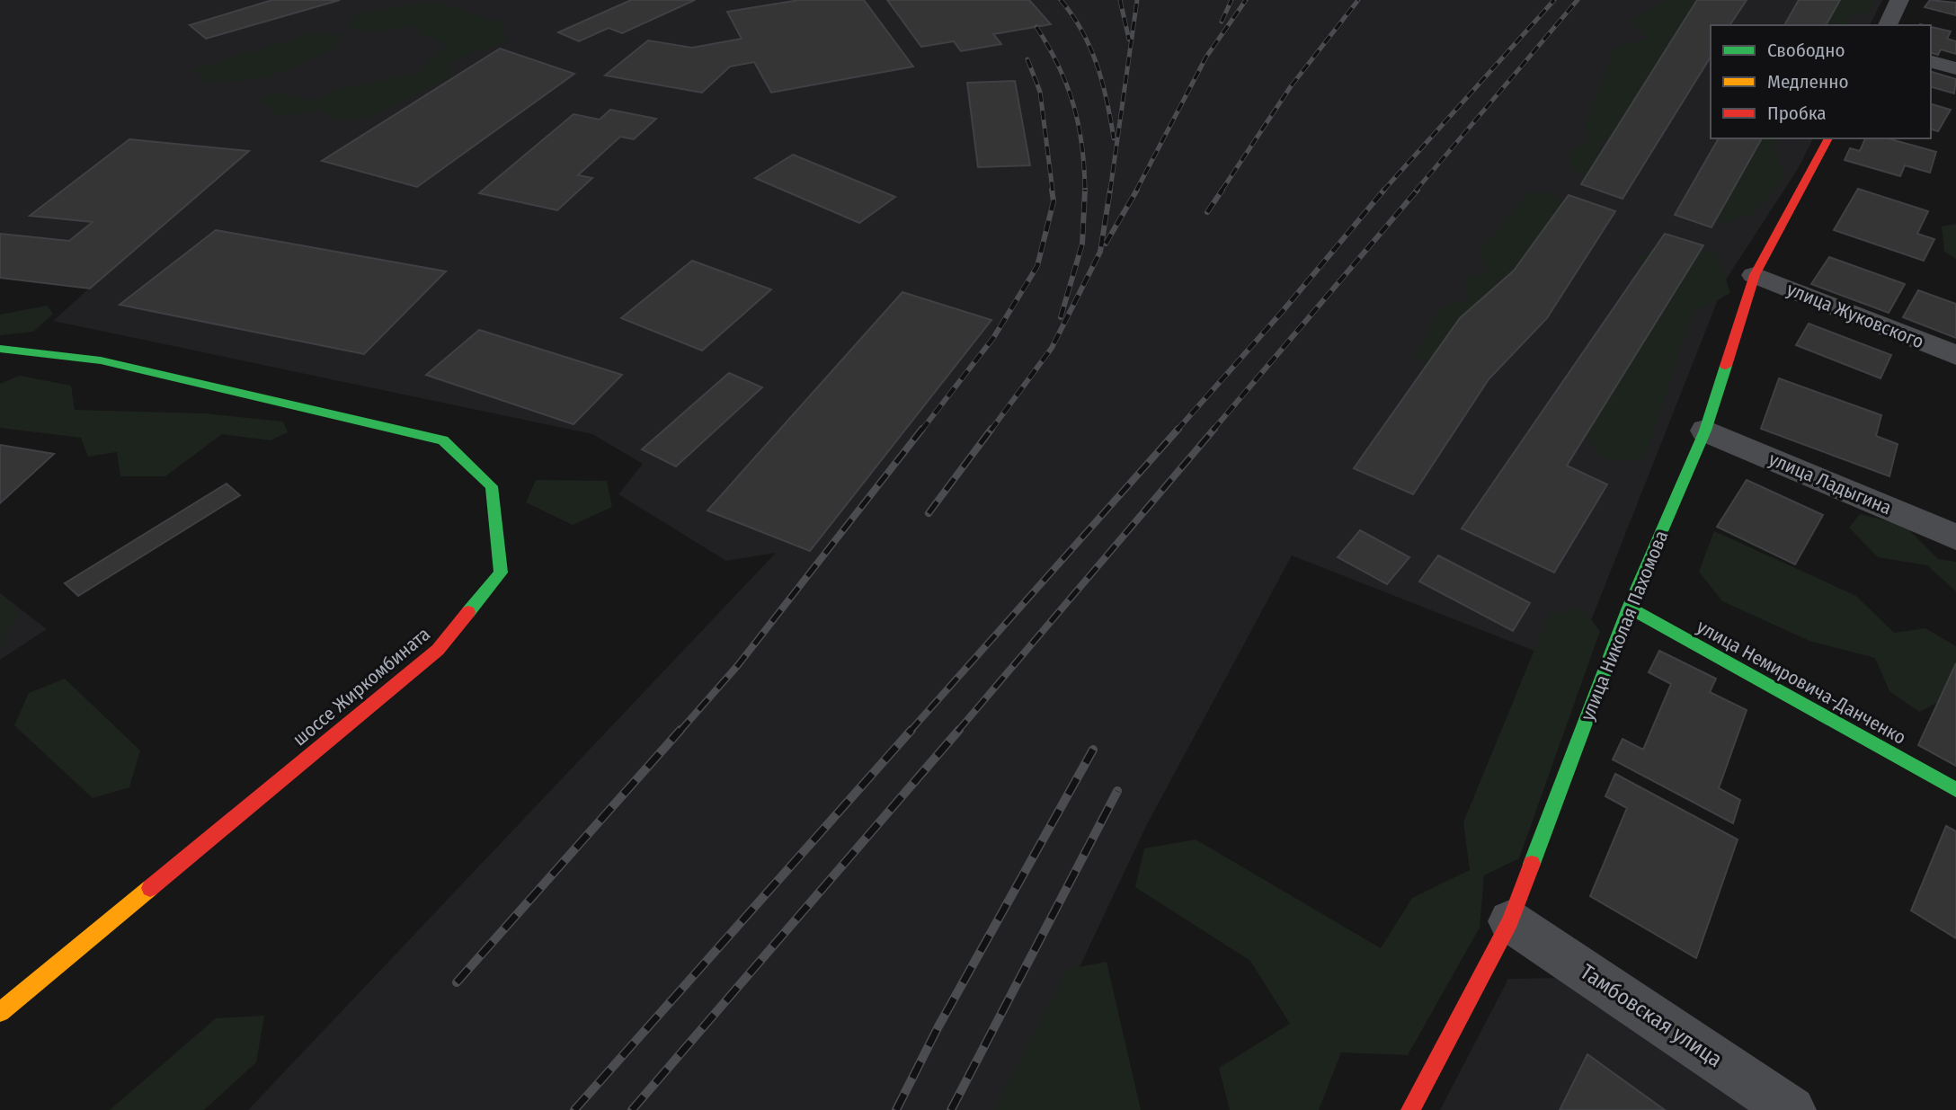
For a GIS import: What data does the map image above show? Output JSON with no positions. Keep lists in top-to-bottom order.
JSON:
{
  "streets": {
    "street": [
      "улица Жуковского",
      "улица Ладыгина",
      "улица Николая Пахомова",
      "улица Немировича-Данченко",
      "шоссе Жиркомбината",
      "Тамбовская улица"
    ]
  },
  "crossings": [
    ["улица Жуковского", "улица Николая Пахомова"],
    ["улица Ладыгина", "улица Николая Пахомова"],
    ["улица Николая Пахомова", "улица Немировича-Данченко"],
    ["улица Николая Пахомова", "Тамбовская улица"]
  ],
  "legend": ["Свободно", "Медленно", "Пробка"]
}
